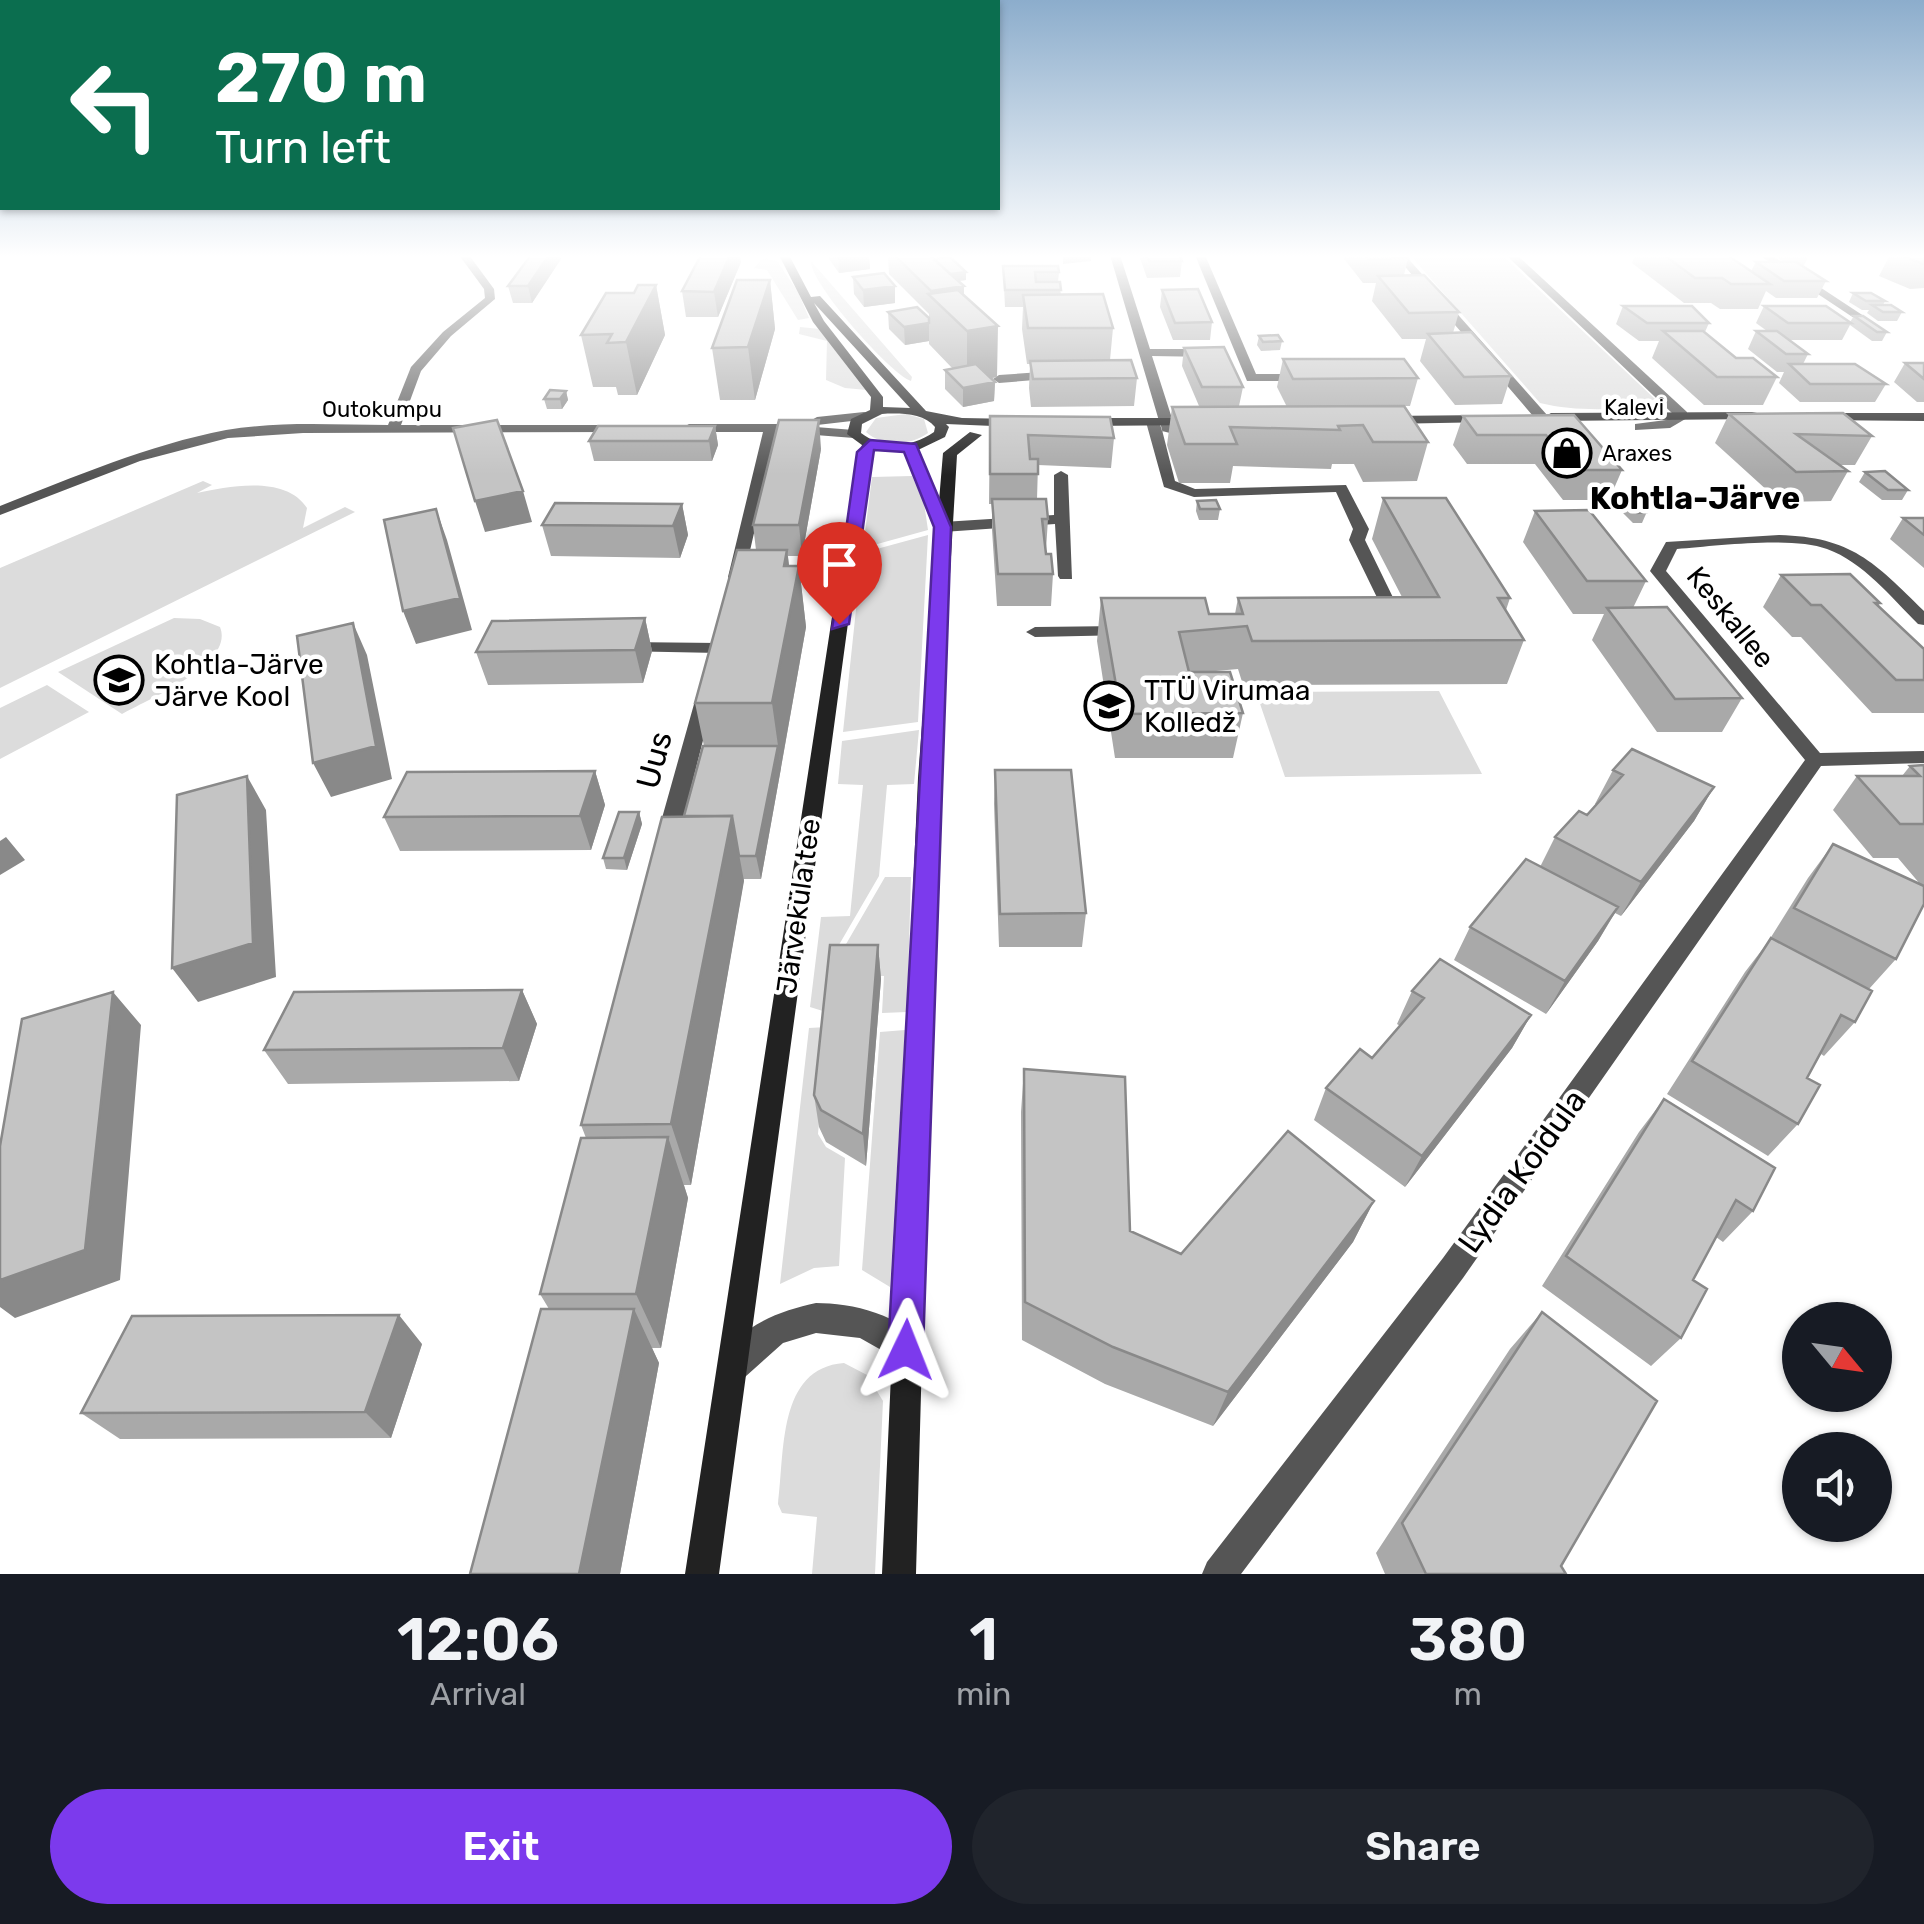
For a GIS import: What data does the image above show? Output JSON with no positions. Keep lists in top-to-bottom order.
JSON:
{
  "streets": {
    "main road": ["Kalevi", "Järveküla tee"],
    "street": [
      "Outokumpu",
      "Keskallee",
      "Uus",
      "Lydia Koidula"
    ]
  },
  "crossings": [
    ["Keskallee", "Lydia Koidula"]
  ],
  "districts": ["Kohtla-Järve"],
  "places": {
    "shop": ["Araxes"],
    "school or university": ["Kohtla-Järve Järve Kool", "TTÜ Virumaa Kolledž"]
  },
  "north": "bottom right",
  "page": {
    "turn": ["270 m", "Turn left"],
    "eta": [
      "12:06",
      "Arrival",
      "1",
      "min",
      "380",
      "m"
    ],
    "buttons": ["Exit", "Share"]
  }
}
